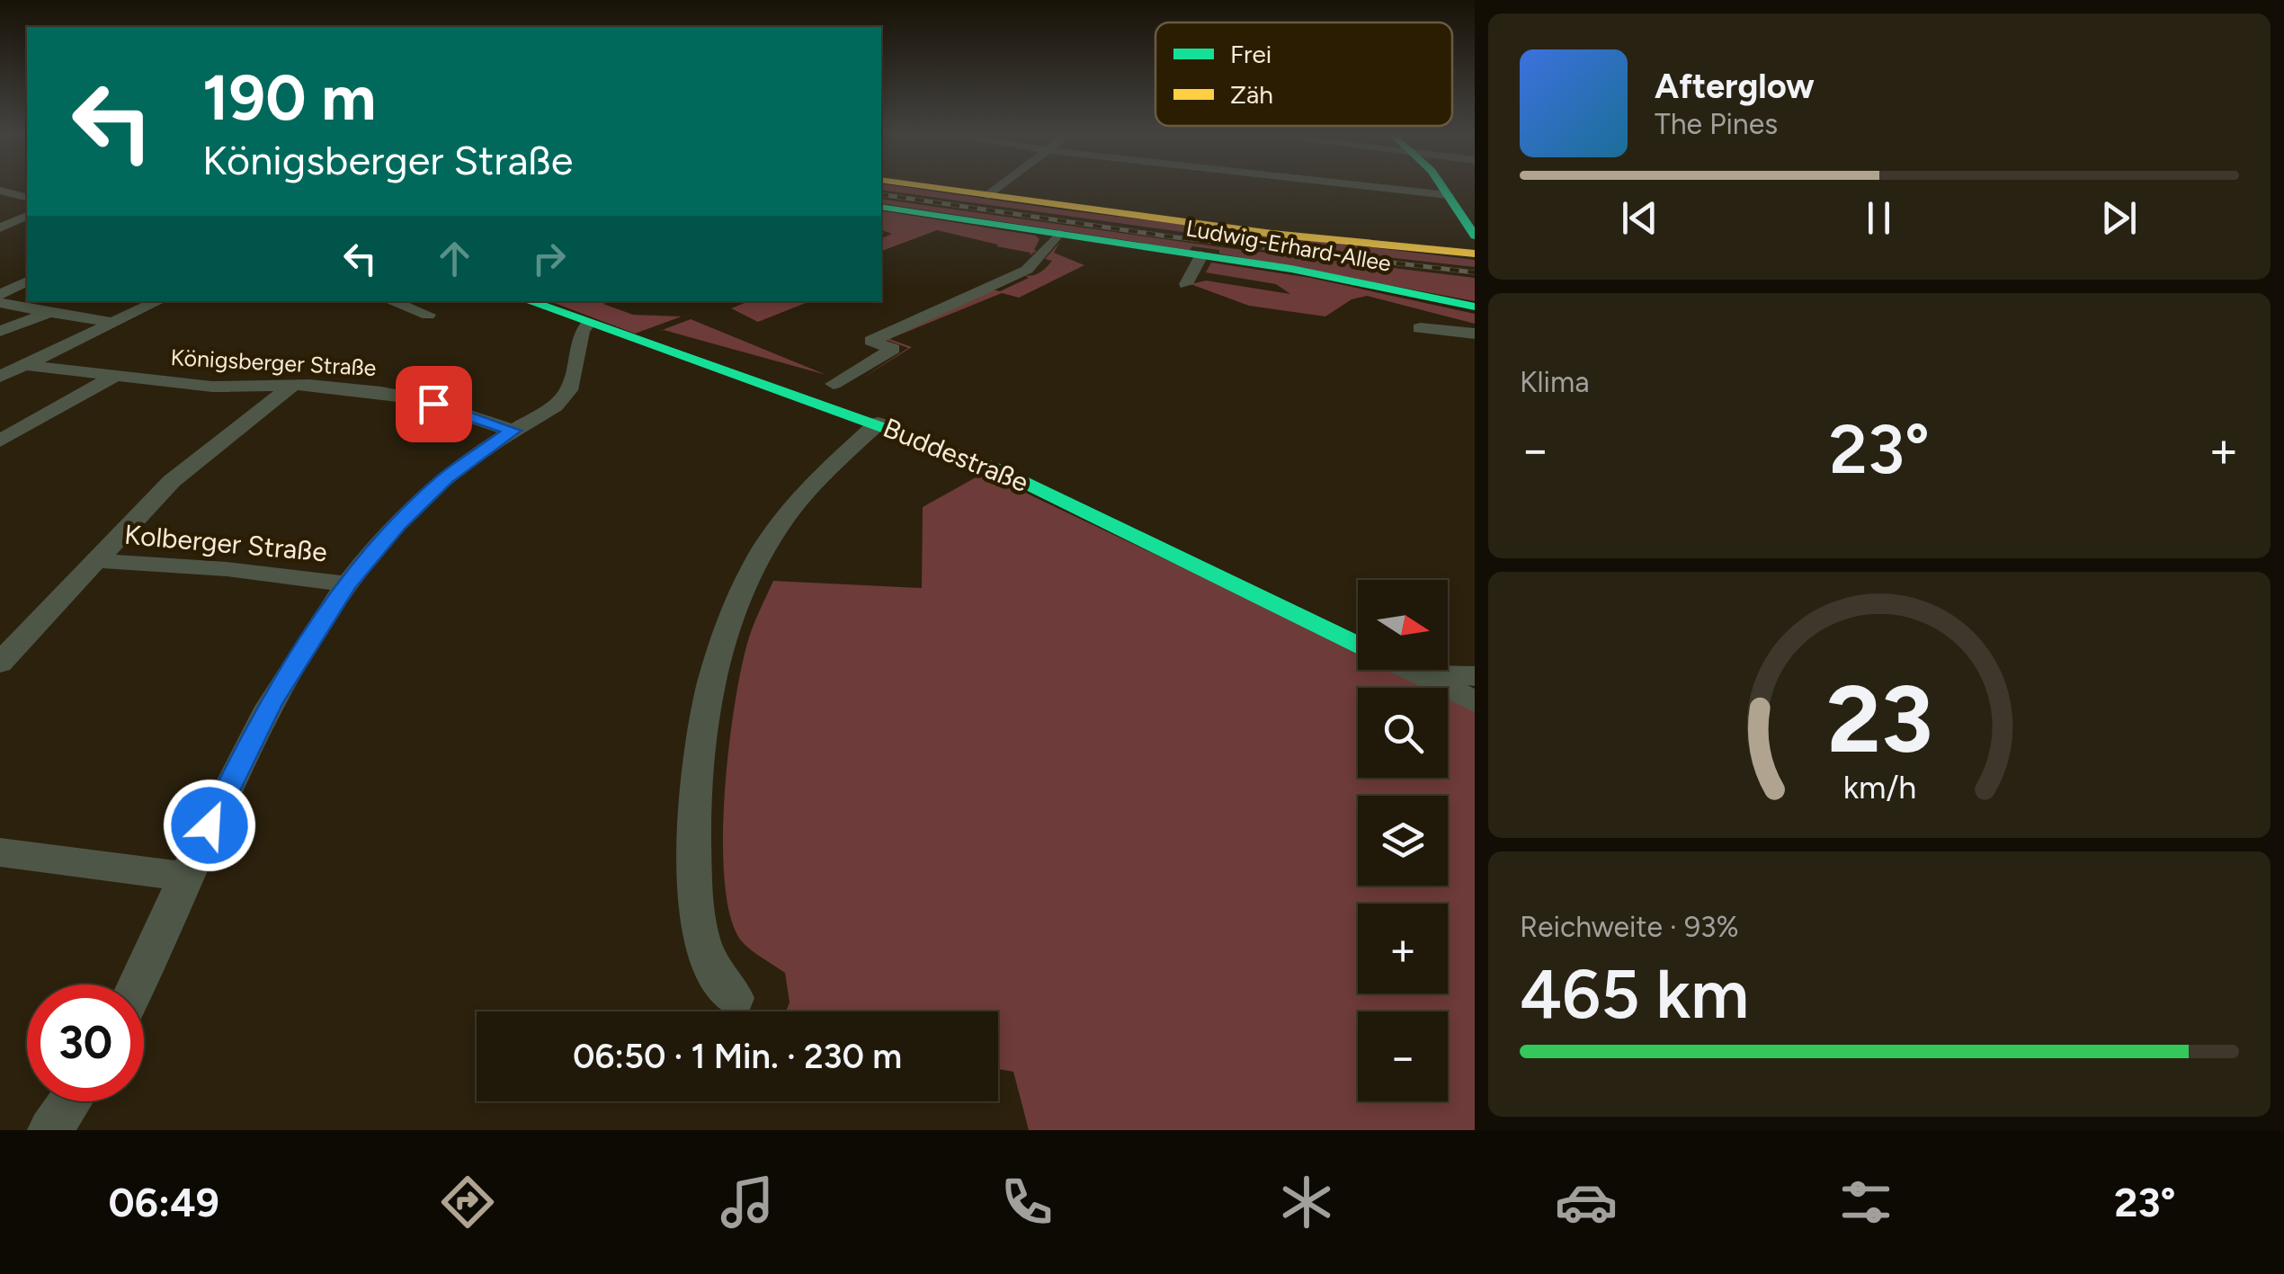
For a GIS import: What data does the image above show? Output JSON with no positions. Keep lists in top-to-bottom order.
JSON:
{
  "streets": {
    "main road": ["Ludwig-Erhard-Allee", "Buddestraße"],
    "street": ["Königsberger Straße", "Kolberger Straße"]
  },
  "legend": ["Frei", "Zäh"],
  "north": "right",
  "page": {
    "turn": ["190 m", "Königsberger Straße"],
    "song": ["Afterglow", "The Pines"],
    "tile": [
      "Klima",
      ["Reichweite · 93%", "465 km"]
    ],
    "heat": ["−", "23°", "+"],
    "map_buttons": ["+", "−"],
    "limit": "30",
    "trip": "06:50 · 1 Min. · 230 m",
    "tabs": ["06:49", "23°"],
    "gauge": ["23", "km/h"]
  }
}
